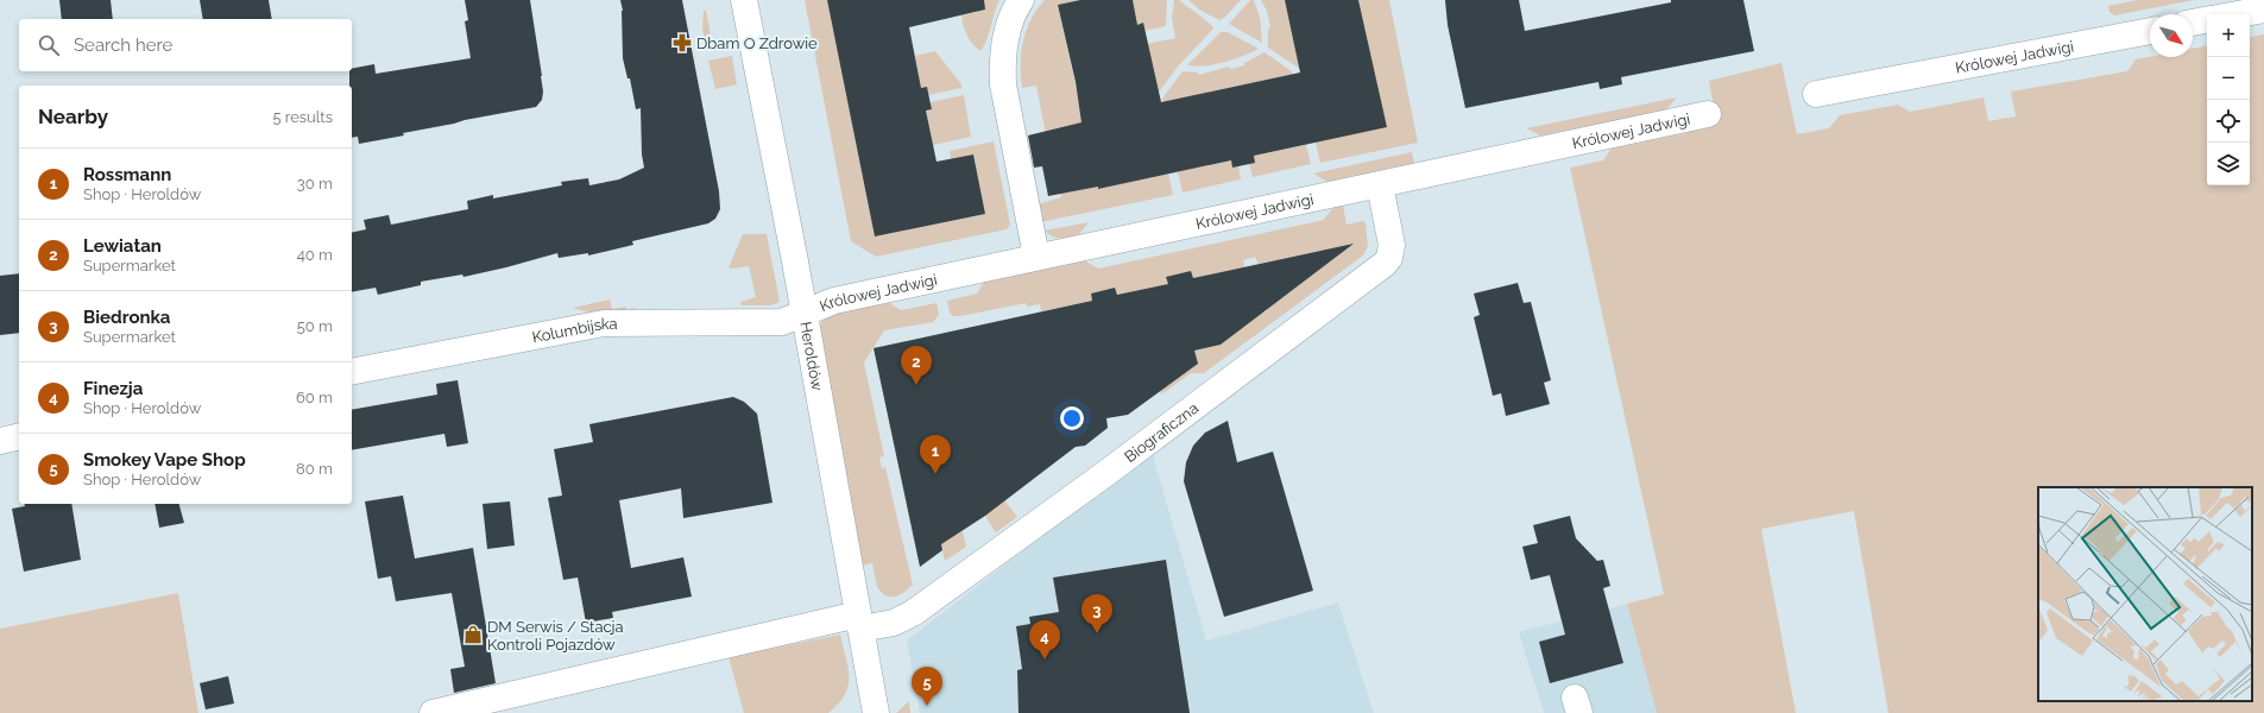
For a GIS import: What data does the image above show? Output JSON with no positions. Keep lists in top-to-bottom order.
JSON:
{
  "streets": {
    "street": [
      "Królowej Jadwigi",
      "Kolumbijska",
      "Heroldów",
      "Biograficzna"
    ]
  },
  "crossings": [
    ["Królowej Jadwigi", "Kolumbijska"],
    ["Królowej Jadwigi", "Heroldów"],
    ["Królowej Jadwigi", "Biograficzna"],
    ["Kolumbijska", "Heroldów"],
    ["Heroldów", "Biograficzna"]
  ],
  "places": {
    "pharmacy": ["Dbam O Zdrowie"],
    "shop": ["DM Serwis / Stacja Kontroli Pojazdów"]
  },
  "north": "bottom right",
  "page": {
    "map_buttons": ["+", "−"],
    "search": "Search here",
    "heading": ["Nearby", "5 results"],
    "list": [
      {
        "mark": "1",
        "name": "Rossmann",
        "note": "Shop · Heroldów",
        "value": "30 m"
      },
      {
        "mark": "2",
        "name": "Lewiatan",
        "note": "Supermarket",
        "value": "40 m"
      },
      {
        "mark": "3",
        "name": "Biedronka",
        "note": "Supermarket",
        "value": "50 m"
      },
      {
        "mark": "4",
        "name": "Finezja",
        "note": "Shop · Heroldów",
        "value": "60 m"
      },
      {
        "mark": "5",
        "name": "Smokey Vape Shop",
        "note": "Shop · Heroldów",
        "value": "80 m"
      }
    ],
    "pins": [
      "2",
      "1",
      "3",
      "4",
      "5"
    ]
  }
}
